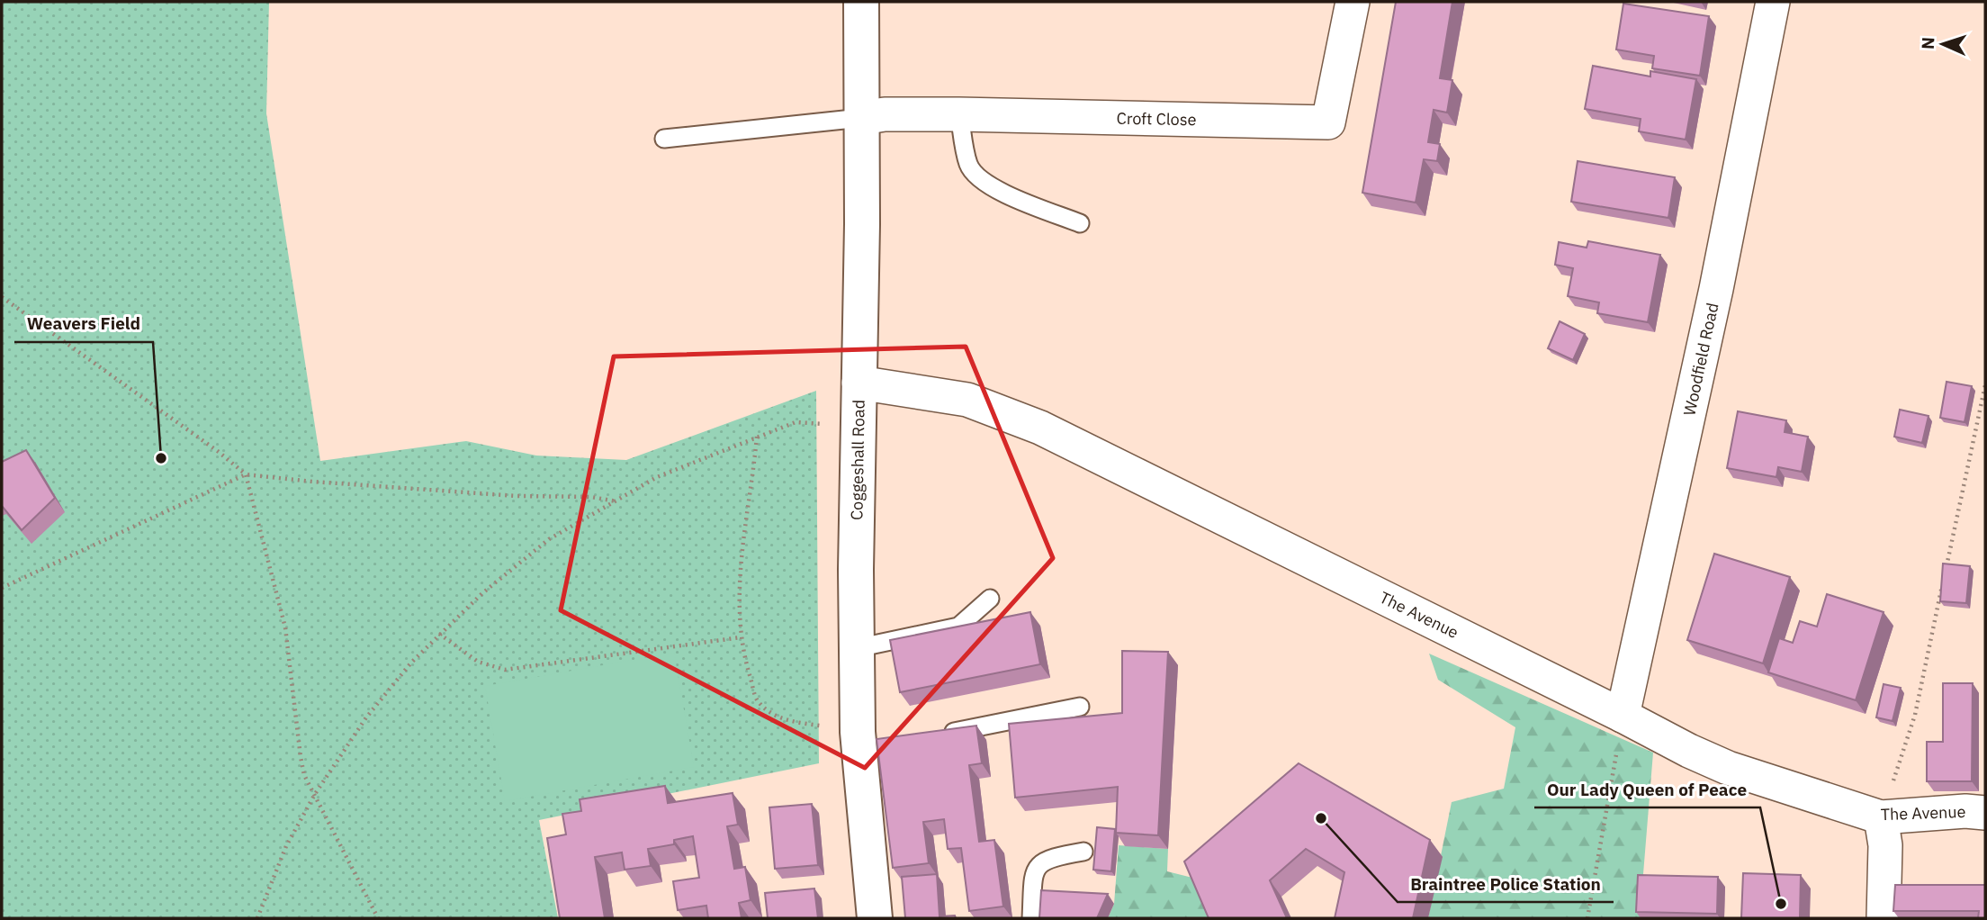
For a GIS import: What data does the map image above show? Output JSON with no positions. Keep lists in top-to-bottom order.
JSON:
{
  "streets": {
    "main road": ["Coggeshall Road"],
    "street": ["Croft Close", "Woodfield Road", "The Avenue"]
  },
  "crossings": [
    ["Croft Close", "Coggeshall Road"],
    ["Woodfield Road", "The Avenue"],
    ["Coggeshall Road", "The Avenue"]
  ],
  "places": ["Weavers Field", "Braintree Police Station", "Our Lady Queen of Peace"],
  "north": "left"
}
